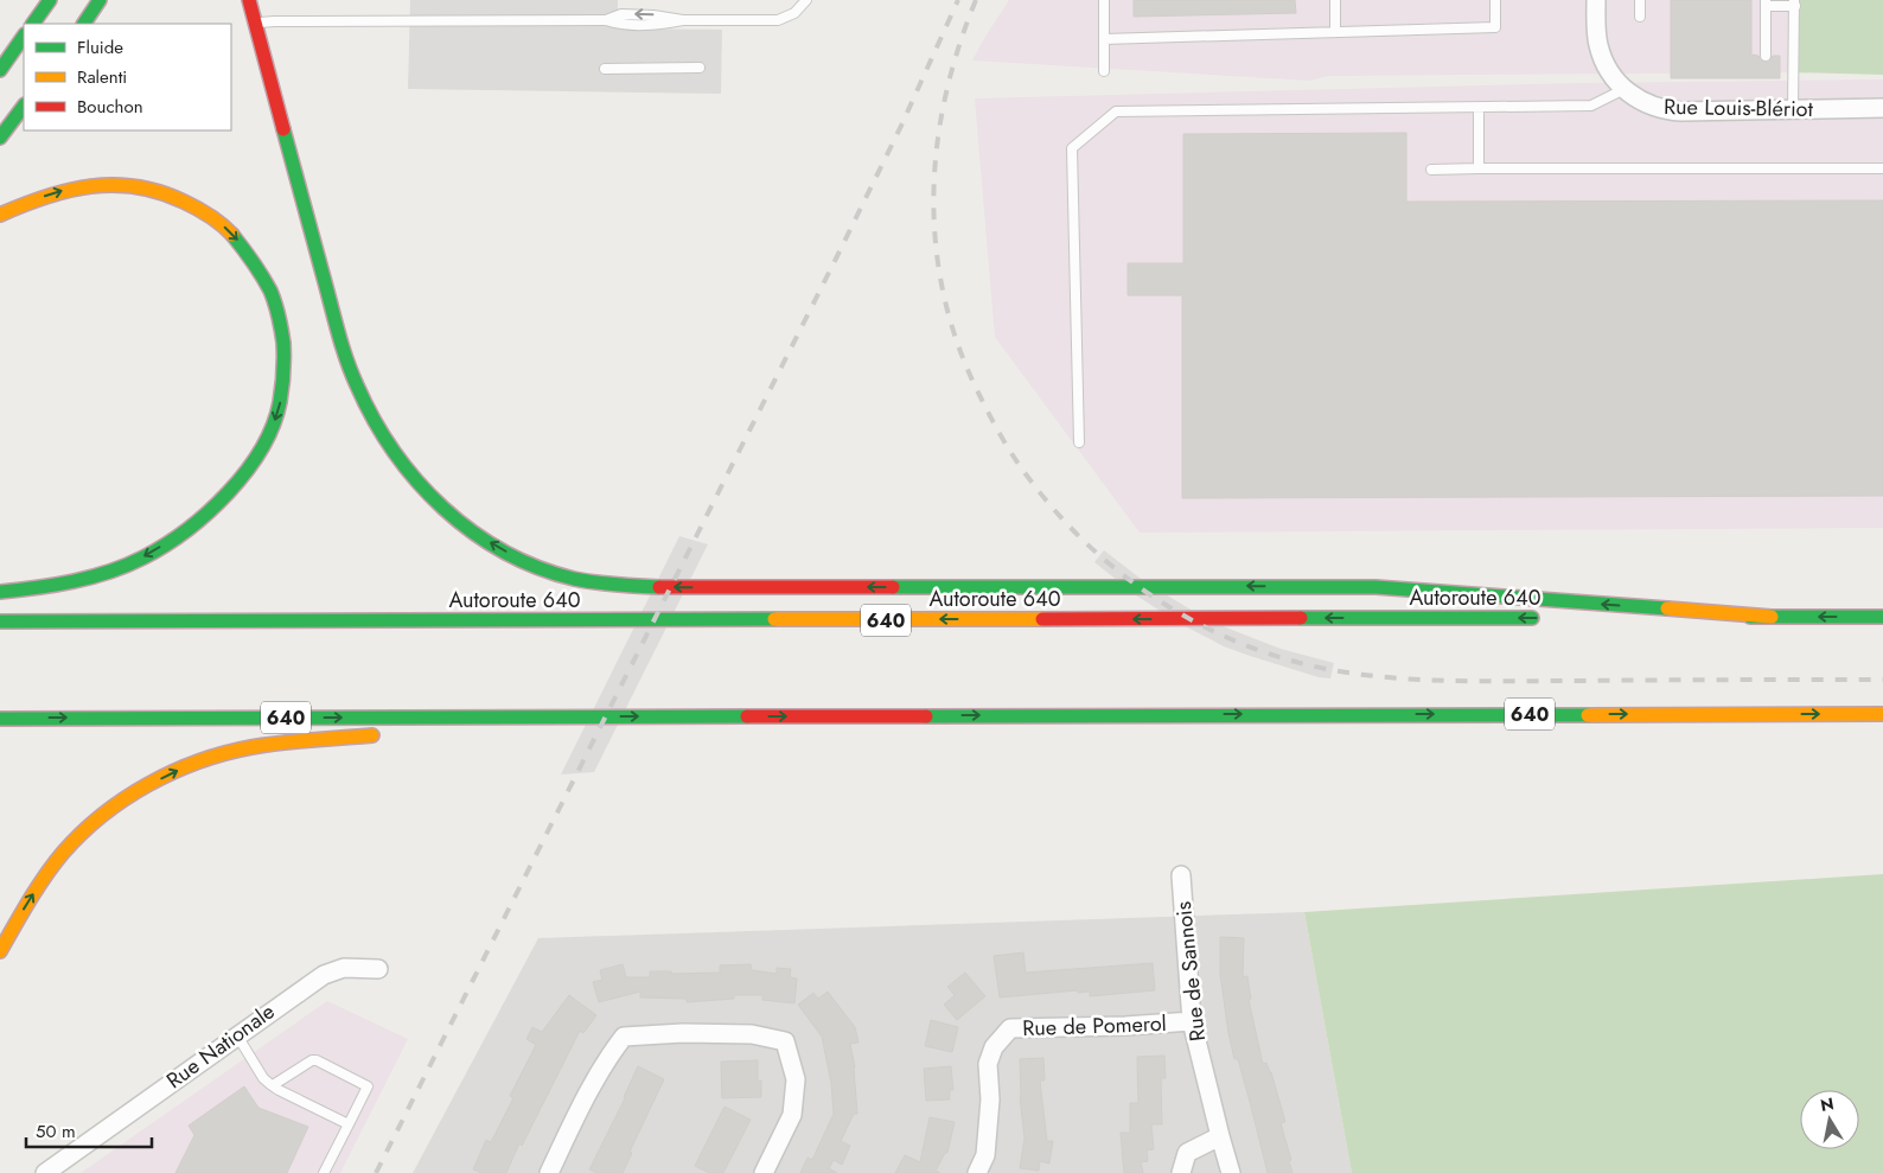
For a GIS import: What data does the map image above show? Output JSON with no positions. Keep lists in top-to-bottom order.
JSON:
{
  "streets": {
    "highway": ["Autoroute 640", "640"],
    "street": [
      "Rue Louis-Blériot",
      "Rue de Sannois",
      "Rue de Pomerol",
      "Rue Nationale"
    ]
  },
  "crossings": [
    ["Rue de Sannois", "Rue de Pomerol"]
  ],
  "legend": ["Fluide", "Ralenti", "Bouchon"],
  "scale_bar": "50 m",
  "north": "top"
}
